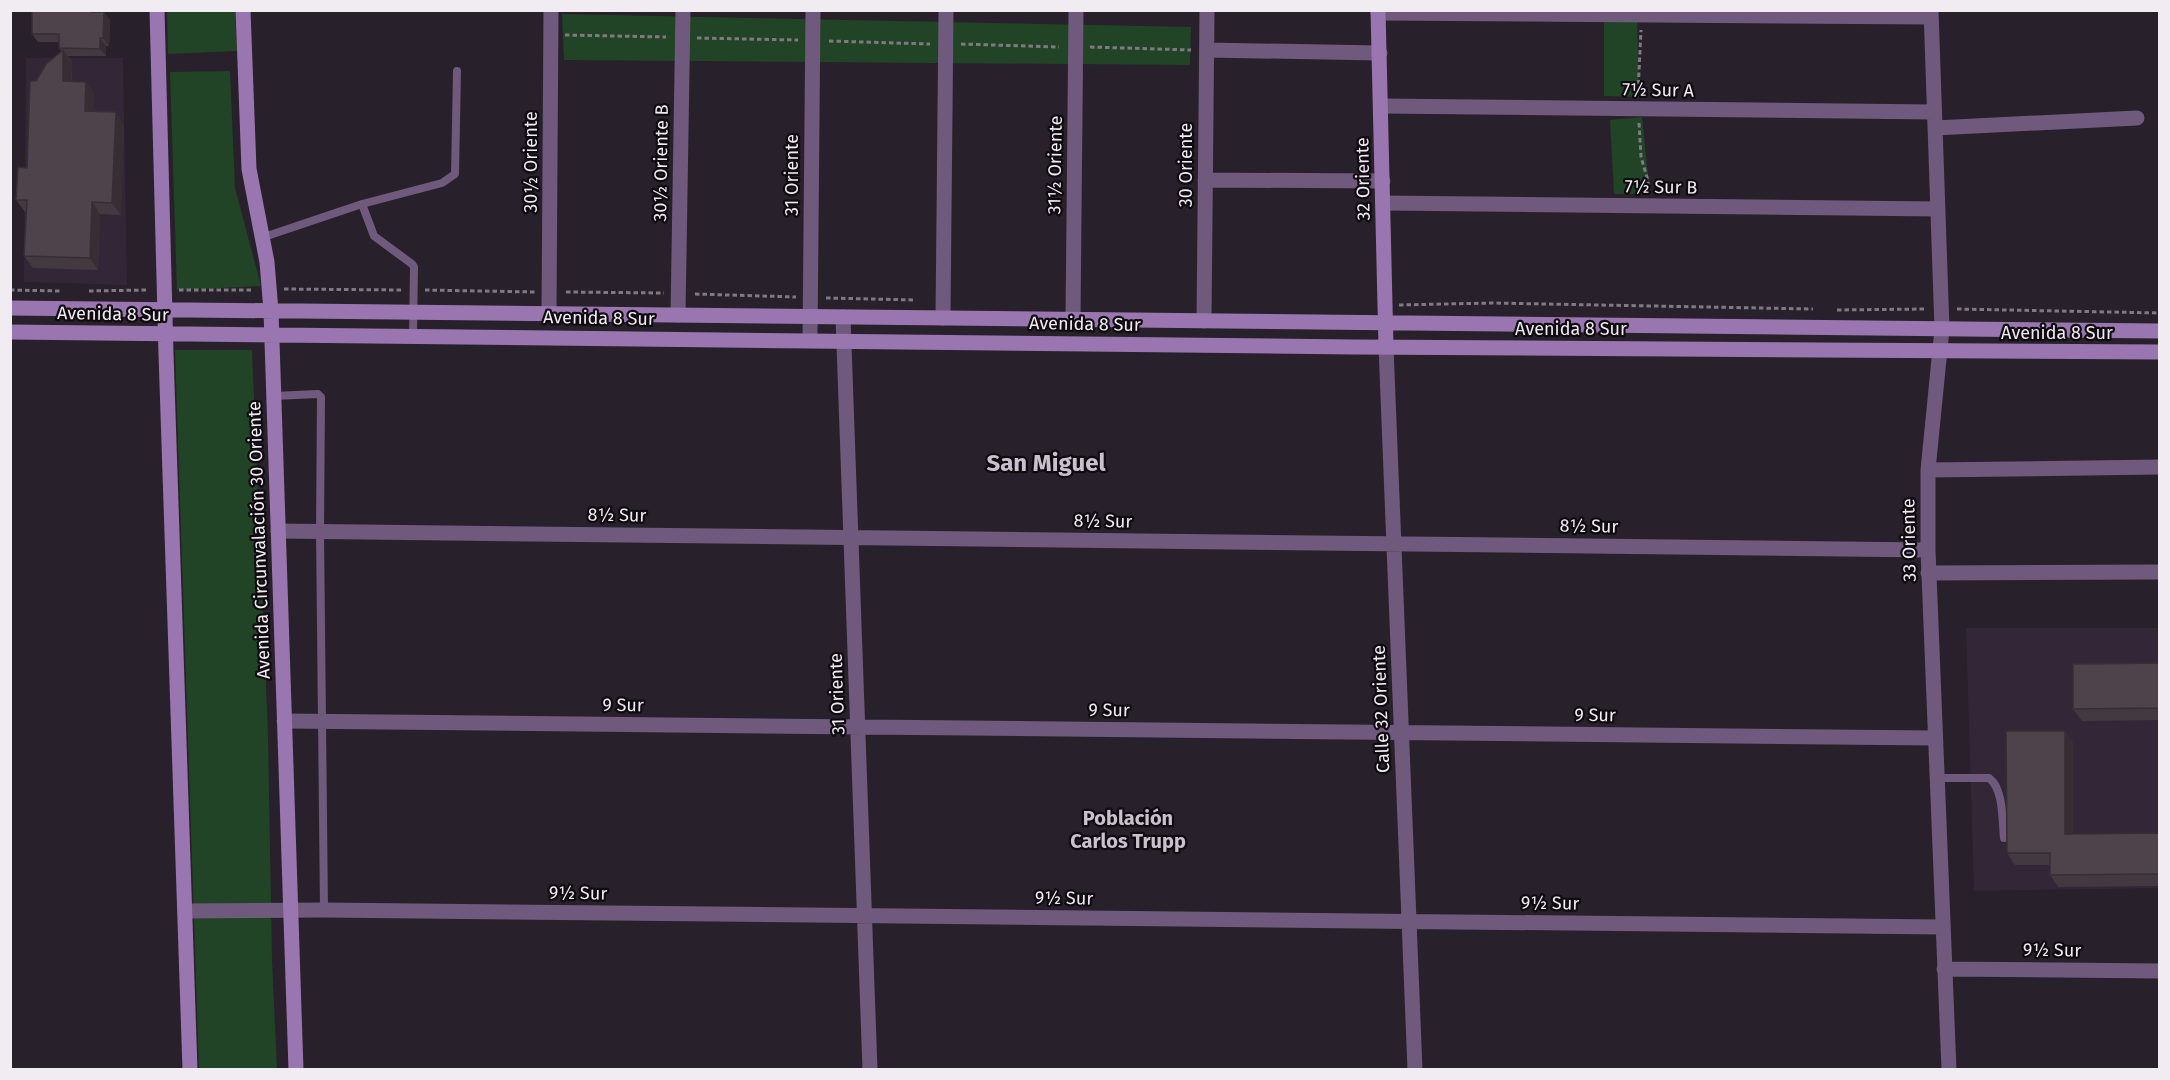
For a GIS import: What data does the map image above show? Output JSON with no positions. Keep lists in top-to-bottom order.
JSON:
{
  "streets": {
    "street": [
      "7½ Sur A",
      "30½ Oriente",
      "30½ Oriente B",
      "31½ Oriente",
      "30 Oriente",
      "31 Oriente",
      "32 Oriente",
      "7½ Sur B",
      "Avenida 8 Sur",
      "8½ Sur",
      "Avenida Circunvalación 30 Oriente",
      "33 Oriente",
      "9 Sur",
      "Calle 32 Oriente",
      "9½ Sur"
    ]
  },
  "crossings": [
    ["7½ Sur A", "32 Oriente"],
    ["7½ Sur A", "33 Oriente"],
    ["30½ Oriente", "Avenida 8 Sur"],
    ["30½ Oriente B", "Avenida 8 Sur"],
    ["31½ Oriente", "Avenida 8 Sur"],
    ["30 Oriente", "Avenida 8 Sur"],
    ["31 Oriente", "Avenida 8 Sur"],
    ["31 Oriente", "8½ Sur"],
    ["31 Oriente", "9 Sur"],
    ["31 Oriente", "9½ Sur"],
    ["32 Oriente", "7½ Sur B"],
    ["32 Oriente", "Avenida 8 Sur"],
    ["32 Oriente", "Calle 32 Oriente"],
    ["7½ Sur B", "33 Oriente"],
    ["Avenida 8 Sur", "Avenida Circunvalación 30 Oriente"],
    ["Avenida 8 Sur", "33 Oriente"],
    ["Avenida 8 Sur", "Calle 32 Oriente"],
    ["8½ Sur", "Avenida Circunvalación 30 Oriente"],
    ["8½ Sur", "33 Oriente"],
    ["8½ Sur", "Calle 32 Oriente"],
    ["Avenida Circunvalación 30 Oriente", "9 Sur"],
    ["Avenida Circunvalación 30 Oriente", "9½ Sur"],
    ["33 Oriente", "9 Sur"],
    ["33 Oriente", "9½ Sur"],
    ["9 Sur", "Calle 32 Oriente"],
    ["Calle 32 Oriente", "9½ Sur"]
  ],
  "districts": ["San Miguel", "Población Carlos Trupp"]
}
